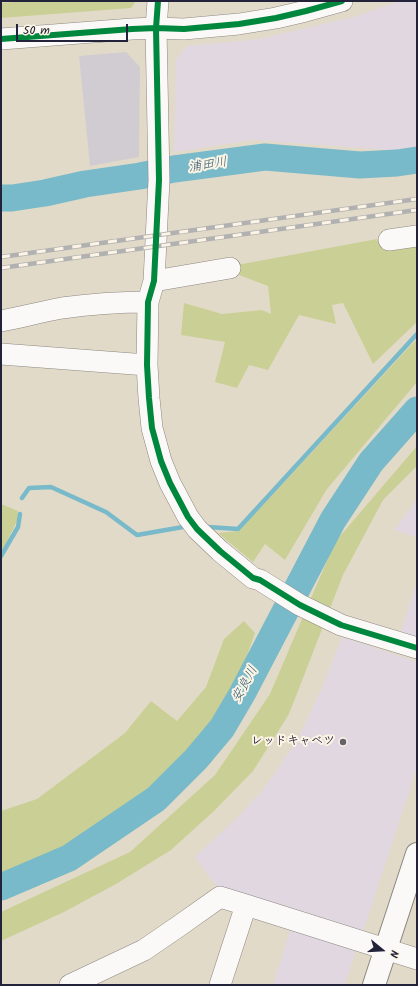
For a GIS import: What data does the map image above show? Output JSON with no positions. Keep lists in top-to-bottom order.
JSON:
{
  "water": ["浦田川", "安良川"],
  "places": ["レッドキャベツ"],
  "scale_bar": "50 m",
  "north": "right"
}
